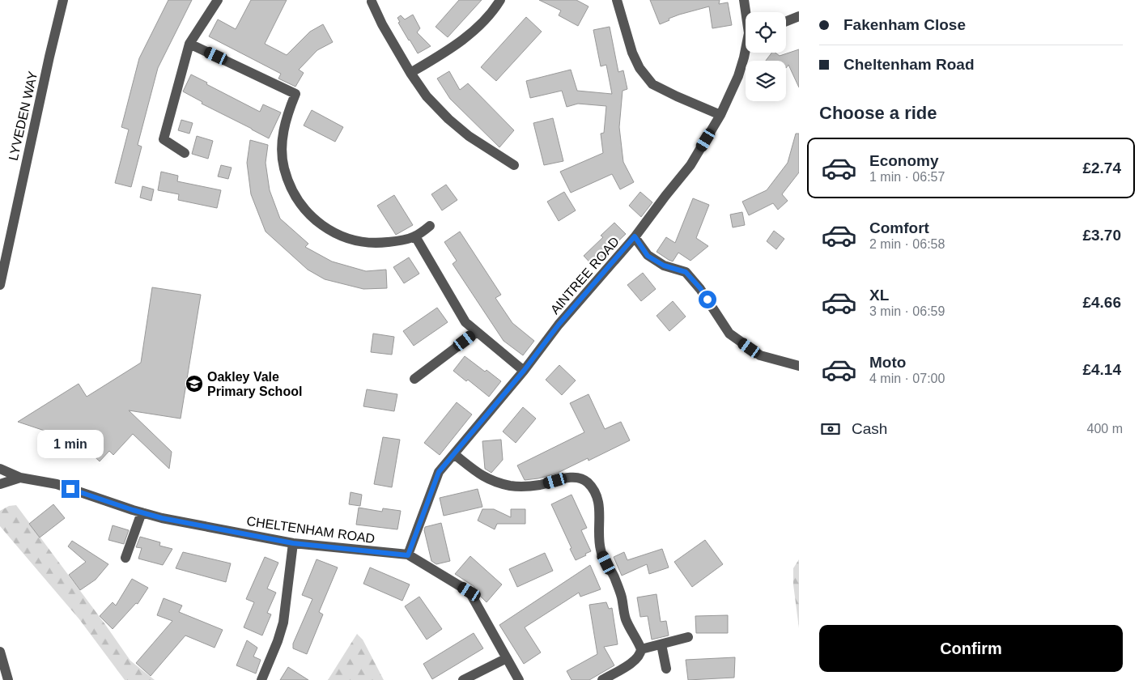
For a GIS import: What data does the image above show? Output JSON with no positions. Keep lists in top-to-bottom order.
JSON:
{
  "streets": {
    "street": ["LYVEDEN WAY", "AINTREE ROAD", "CHELTENHAM ROAD"]
  },
  "crossings": [
    ["AINTREE ROAD", "CHELTENHAM ROAD"]
  ],
  "places": {
    "school or university": ["Oakley Vale Primary School"]
  },
  "page": {
    "banner": ["Fakenham Close", "Cheltenham Road"],
    "heading": "Choose a ride",
    "list": [
      {
        "name": "Economy",
        "note": "1 min · 06:57",
        "value": "£2.74"
      },
      {
        "name": "Comfort",
        "note": "2 min · 06:58",
        "value": "£3.70"
      },
      {
        "name": "XL",
        "note": "3 min · 06:59",
        "value": "£4.66"
      },
      {
        "name": "Moto",
        "note": "4 min · 07:00",
        "value": "£4.14"
      }
    ],
    "pay": ["Cash", "400 m"],
    "bubble": "1 min",
    "buttons": "Confirm"
  }
}
